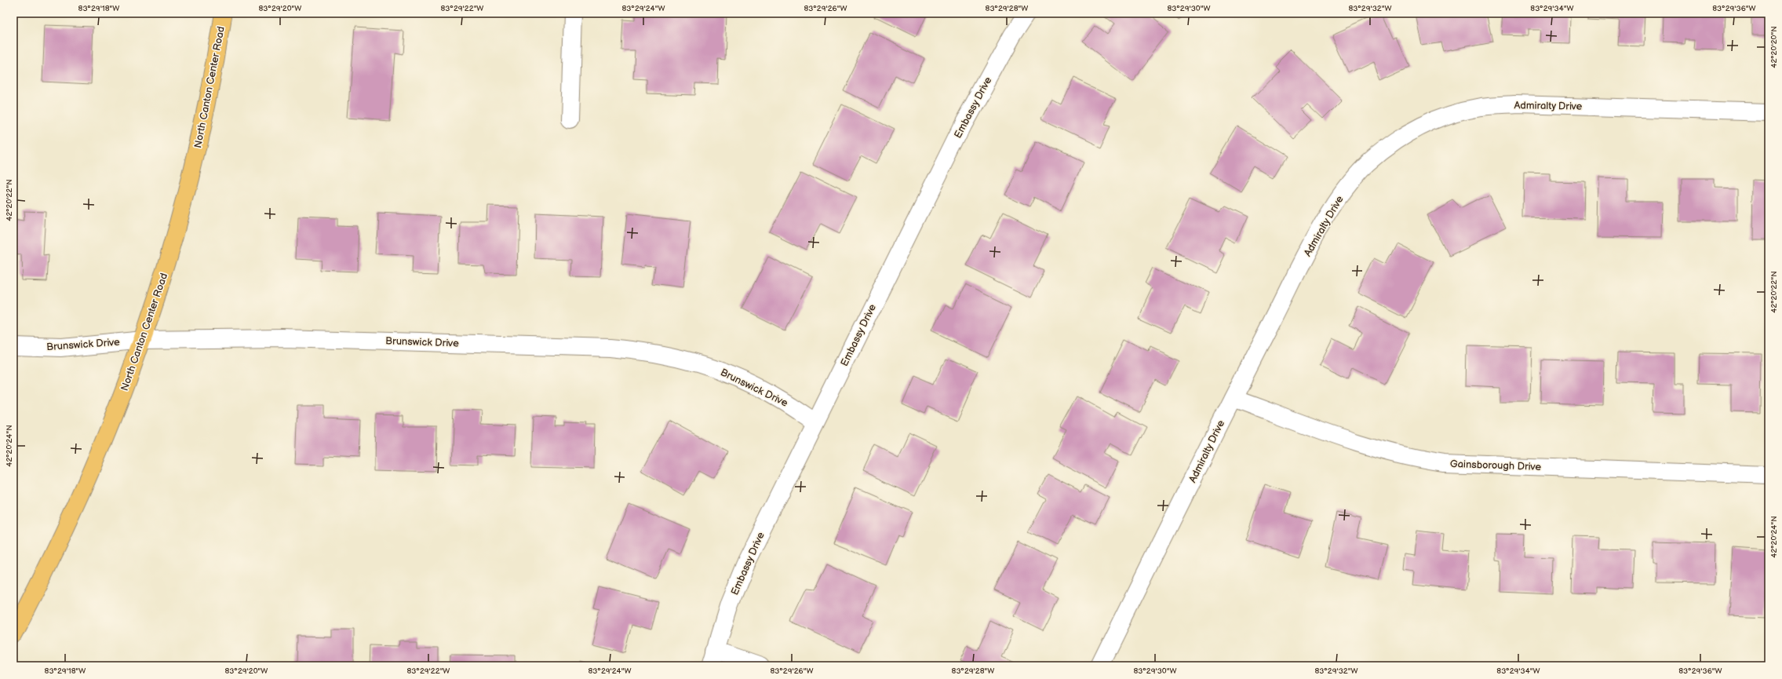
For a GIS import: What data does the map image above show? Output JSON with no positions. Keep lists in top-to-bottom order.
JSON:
{
  "streets": {
    "main road": ["North Canton Center Road"],
    "street": [
      "Admiralty Drive",
      "Embassy Drive",
      "Brunswick Drive",
      "Gainsborough Drive"
    ]
  },
  "crossings": [
    ["North Canton Center Road", "Brunswick Drive"],
    ["Admiralty Drive", "Gainsborough Drive"],
    ["Embassy Drive", "Brunswick Drive"]
  ],
  "coordinates": [
    "83°29'18\"W",
    "83°29'20\"W",
    "83°29'22\"W",
    "83°29'24\"W",
    "83°29'26\"W",
    "83°29'28\"W",
    "83°29'30\"W",
    "83°29'32\"W",
    "83°29'34\"W",
    "83°29'36\"W",
    "42°20'20\"N",
    "42°20'22\"N",
    "42°20'24\"N"
  ]
}
